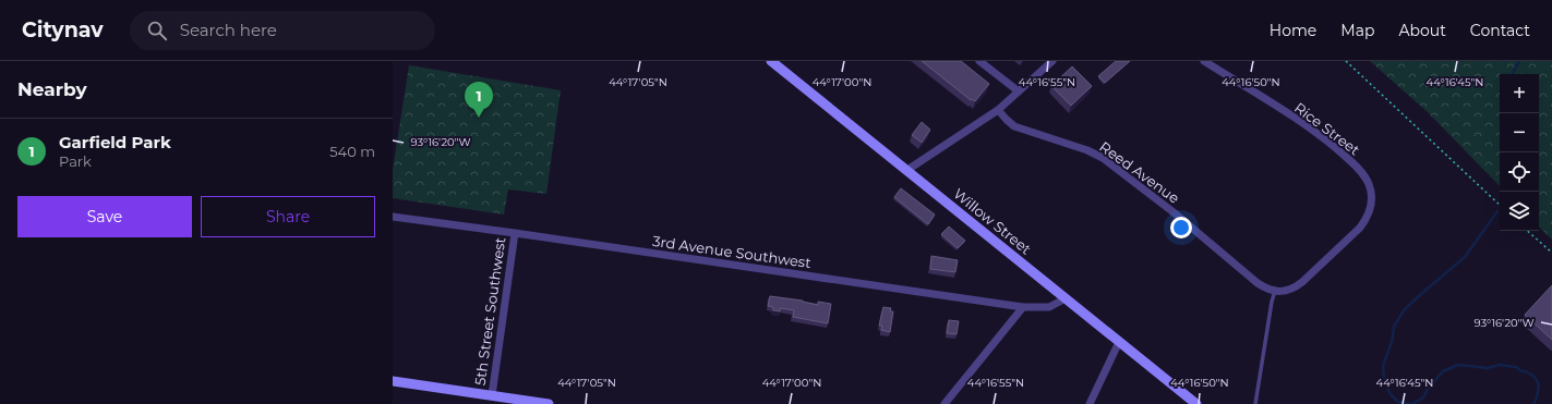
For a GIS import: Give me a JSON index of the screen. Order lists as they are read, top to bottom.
{
  "streets": {
    "street": [
      "Rice Street",
      "Reed Avenue",
      "Willow Street",
      "3rd Avenue Southwest",
      "5th Street Southwest"
    ]
  },
  "crossings": [
    ["Rice Street", "Reed Avenue"],
    ["Willow Street", "3rd Avenue Southwest"],
    ["3rd Avenue Southwest", "5th Street Southwest"]
  ],
  "page": {
    "header": "Citynav",
    "search": "Search here",
    "nav": [
      "Home",
      "Map",
      "About",
      "Contact"
    ],
    "heading": "Nearby",
    "map_buttons": ["+", "−"],
    "pins": "1",
    "list": [
      {
        "mark": "1",
        "name": "Garfield Park",
        "note": "Park",
        "value": "540 m"
      }
    ],
    "buttons": ["Save", "Share"]
  },
  "coordinates": [
    "44°17'05\"N",
    "44°17'00\"N",
    "44°16'55\"N",
    "44°16'50\"N",
    "44°16'45\"N",
    "93°16'20\"W"
  ]
}
